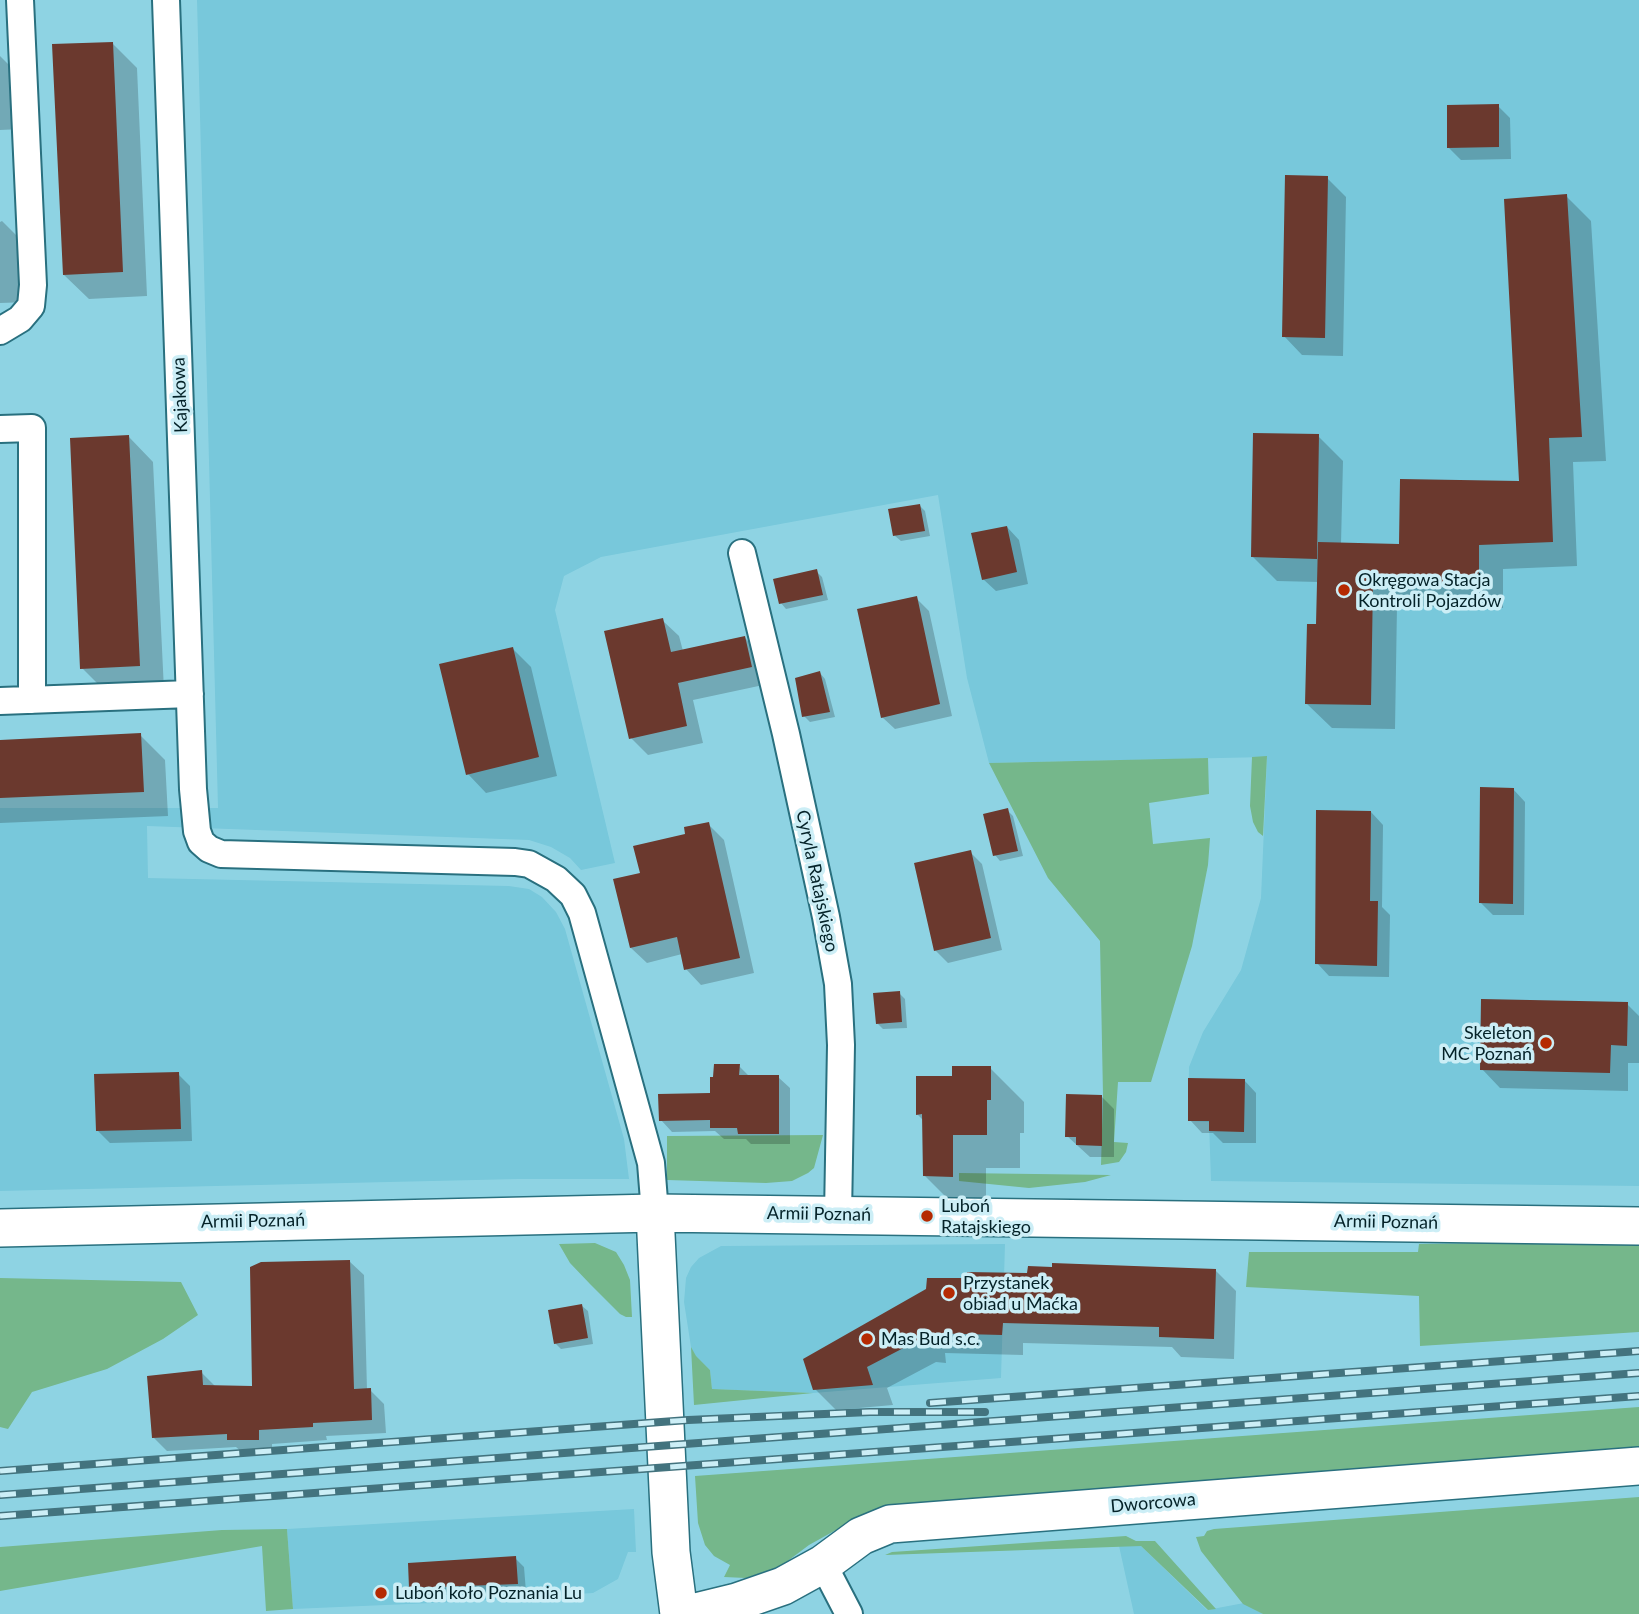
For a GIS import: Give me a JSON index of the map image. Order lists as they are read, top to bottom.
{
  "streets": {
    "main road": ["Armii Poznań", "Dworcowa"],
    "street": ["Kajakowa", "Cyryla Ratajskiego"]
  },
  "crossings": [
    ["Kajakowa", "Armii Poznań"],
    ["Cyryla Ratajskiego", "Armii Poznań"]
  ],
  "places": [
    "Okręgowa Stacja Kontroli Pojazdów",
    "Skeleton MC Poznań",
    "Luboń Ratajskiego",
    "Przystanek obiad u Maćka",
    "Mas Bud s.c.",
    "Luboń koło Poznania Lu"
  ]
}
